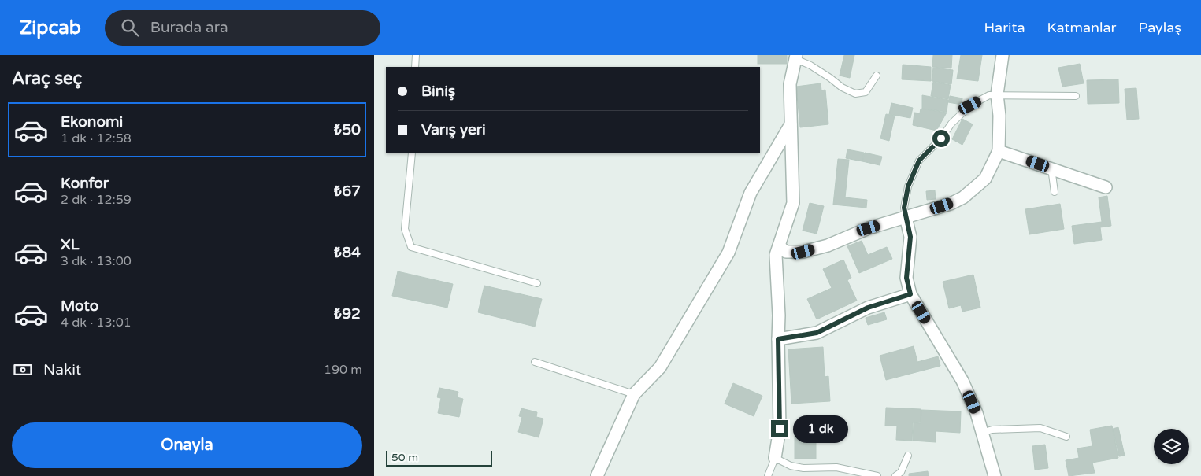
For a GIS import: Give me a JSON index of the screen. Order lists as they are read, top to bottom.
{
  "scale_bar": "50 m",
  "page": {
    "header": "Zipcab",
    "search": "Burada ara",
    "nav": ["Harita", "Katmanlar", "Paylaş"],
    "heading": "Araç seç",
    "banner": ["Biniş", "Varış yeri"],
    "list": [
      {
        "name": "Ekonomi",
        "note": "1 dk · 12:58",
        "value": "₺50"
      },
      {
        "name": "Konfor",
        "note": "2 dk · 12:59",
        "value": "₺67"
      },
      {
        "name": "XL",
        "note": "3 dk · 13:00",
        "value": "₺84"
      },
      {
        "name": "Moto",
        "note": "4 dk · 13:01",
        "value": "₺92"
      }
    ],
    "pay": ["Nakit", "190 m"],
    "buttons": "Onayla",
    "bubble": "1 dk",
    "scale": "50 m"
  }
}
